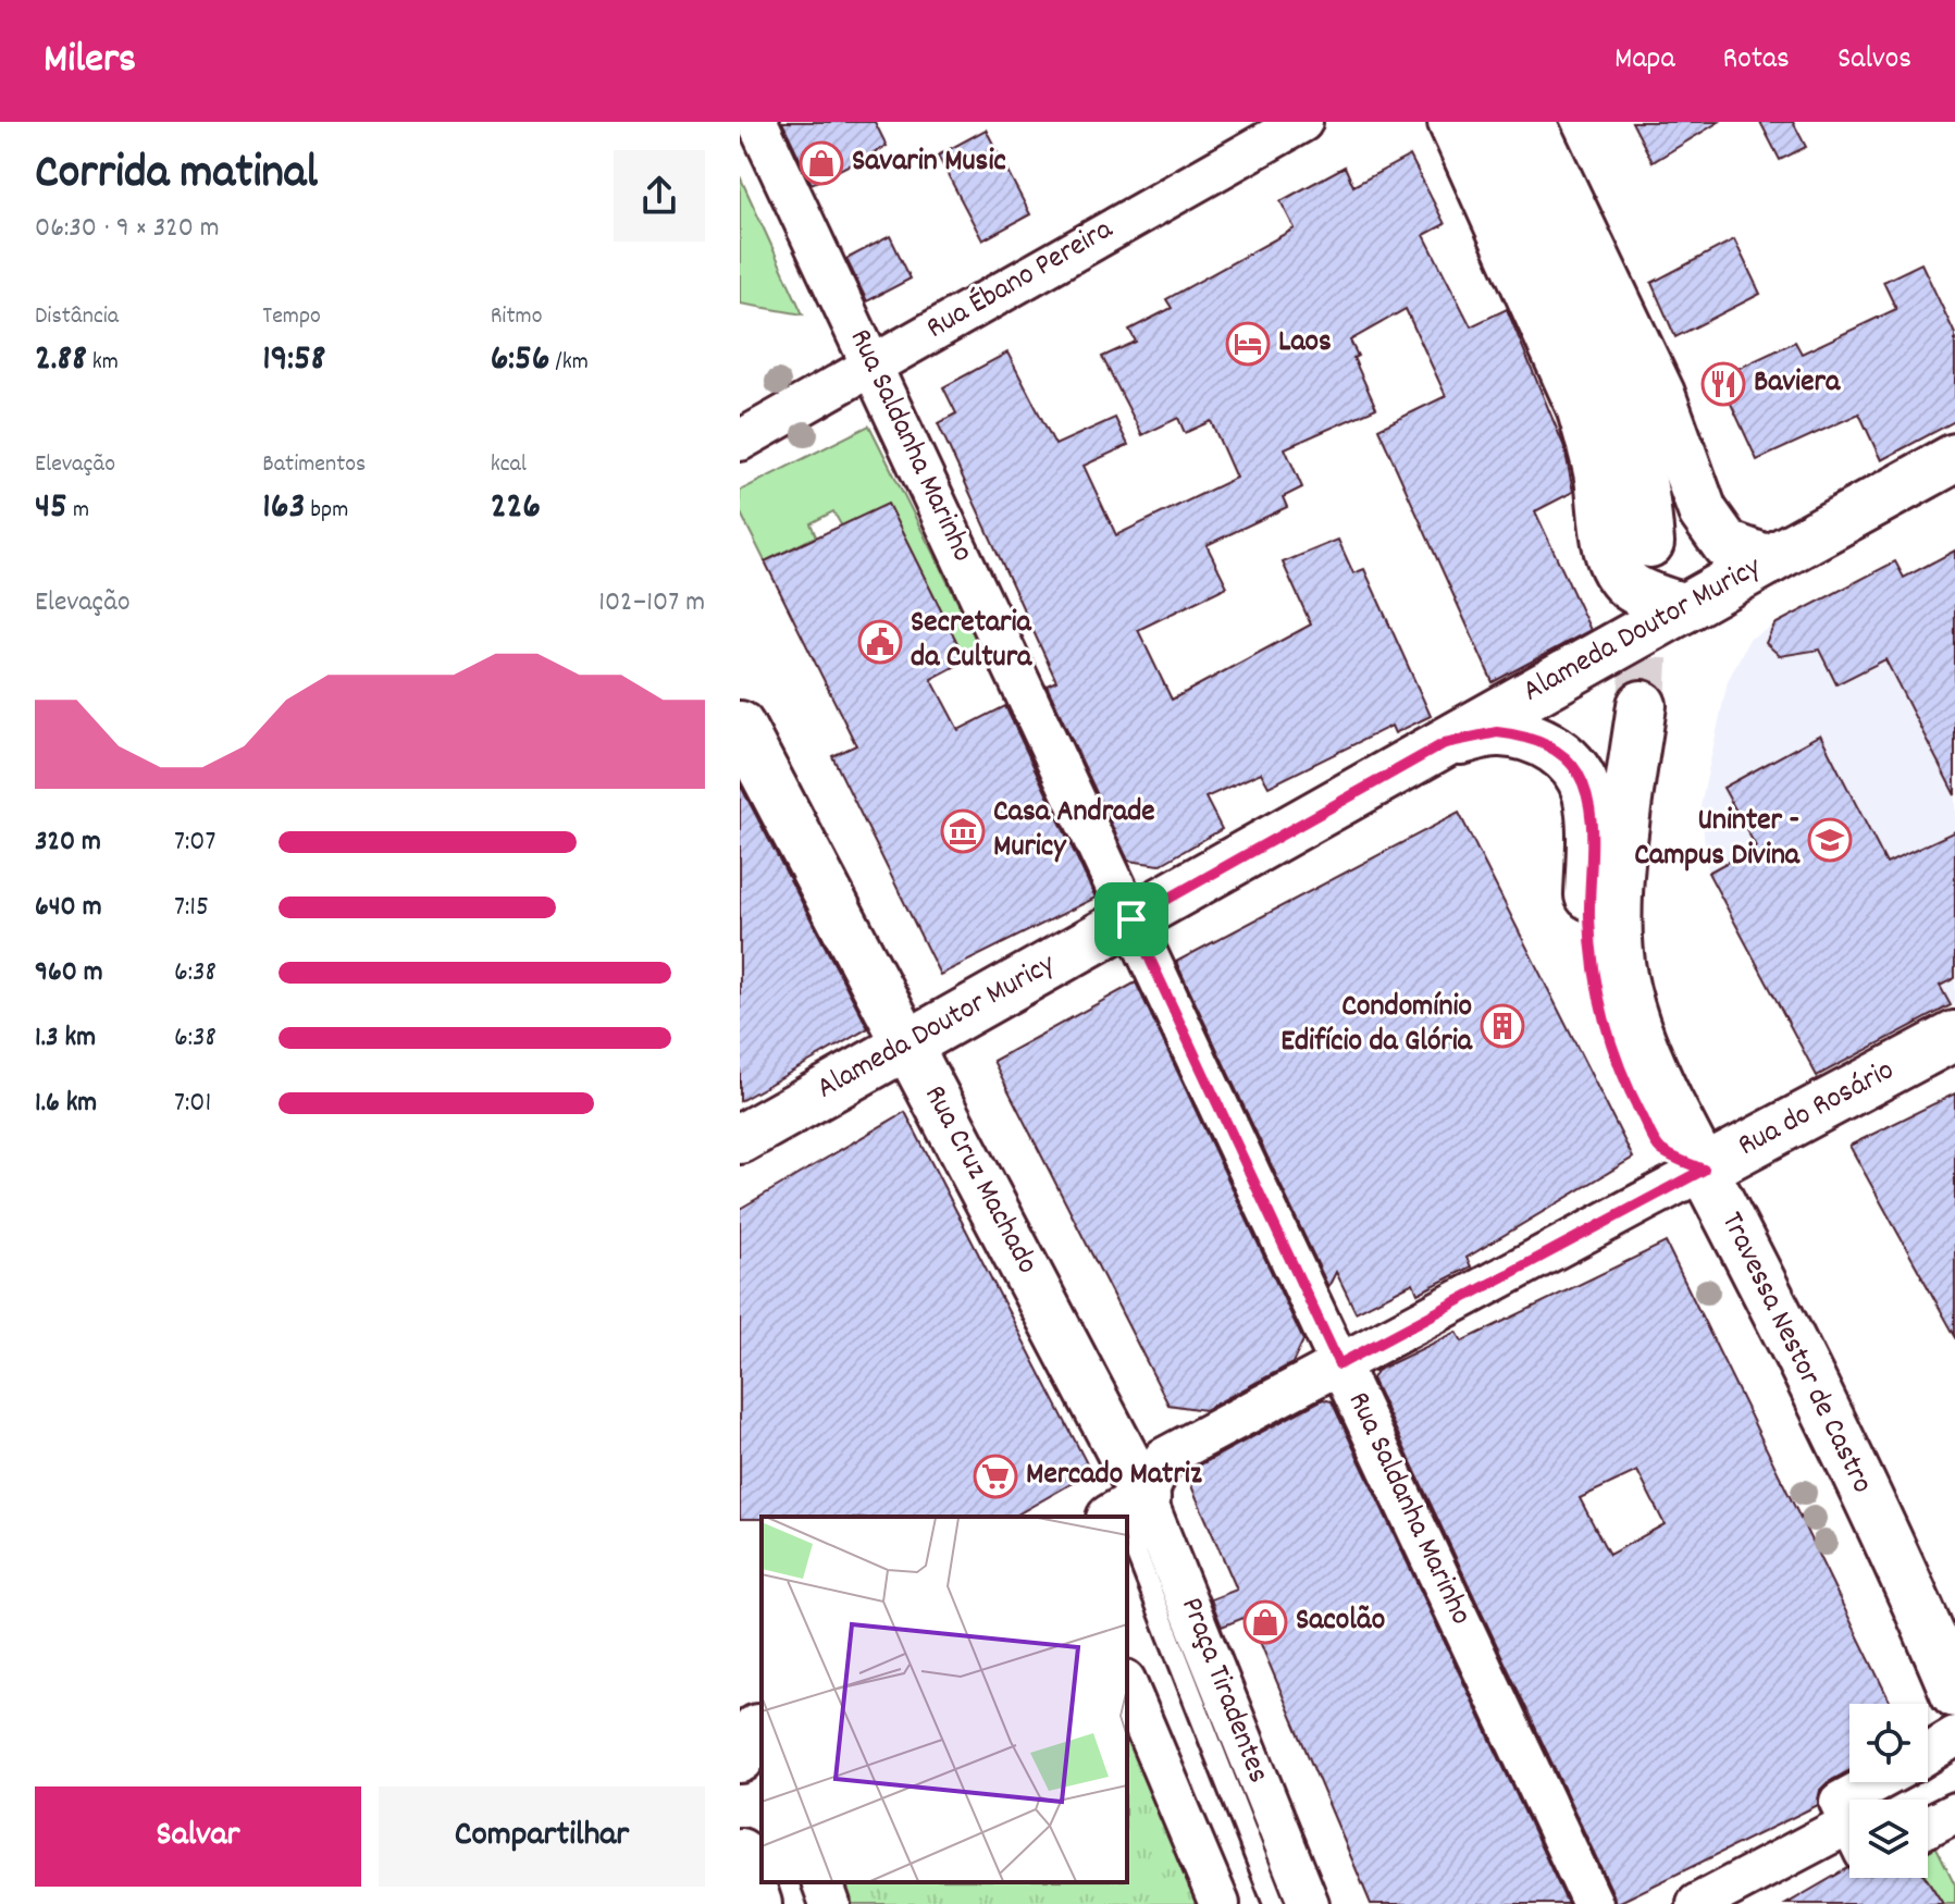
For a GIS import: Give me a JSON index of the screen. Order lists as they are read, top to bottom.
{
  "streets": {
    "street": [
      "Rua Ébano Pereira",
      "Rua Saldanha Marinho",
      "Alameda Doutor Muricy",
      "Rua do Rosário",
      "Rua Cruz Machado",
      "Travessa Nestor de Castro"
    ],
    "lane": ["Praça Tiradentes"]
  },
  "crossings": [
    ["Rua Ébano Pereira", "Rua Saldanha Marinho"],
    ["Rua Saldanha Marinho", "Alameda Doutor Muricy"],
    ["Rua Saldanha Marinho", "Rua do Rosário"],
    ["Alameda Doutor Muricy", "Rua Cruz Machado"],
    ["Rua do Rosário", "Rua Cruz Machado"],
    ["Rua do Rosário", "Travessa Nestor de Castro"],
    ["Rua do Rosário", "Praça Tiradentes"],
    ["Rua Cruz Machado", "Praça Tiradentes"]
  ],
  "places": {
    "shop": ["Savarin Music", "Sacolão"],
    "hotel": ["Laos"],
    "restaurant": ["Baviera"],
    "public building": ["Secretaria da Cultura"],
    "museum": ["Casa Andrade Muricy"],
    "school or university": ["Uninter - Campus Divina"],
    "building": ["Condomínio Edifício da Glória"],
    "supermarket": ["Mercado Matriz"]
  },
  "page": {
    "header": "Milers",
    "nav": ["Mapa", "Rotas", "Salvos"],
    "heading": ["Corrida matinal", "06:30 · 9 × 320 m"],
    "stats": [
      ["Distância", "2.88 km"],
      ["Tempo", "19:58"],
      ["Ritmo", "6:56 /km"],
      ["Elevação", "45 m"],
      ["Batimentos", "163 bpm"],
      ["kcal", "226"]
    ],
    "chart": ["Elevação", "102–107 m"],
    "list": [
      {
        "name": "320 m",
        "note": "7:07"
      },
      {
        "name": "640 m",
        "note": "7:15"
      },
      {
        "name": "960 m",
        "note": "6:38"
      },
      {
        "name": "1.3 km",
        "note": "6:38"
      },
      {
        "name": "1.6 km",
        "note": "7:01"
      }
    ],
    "buttons": ["Salvar", "Compartilhar"]
  }
}
